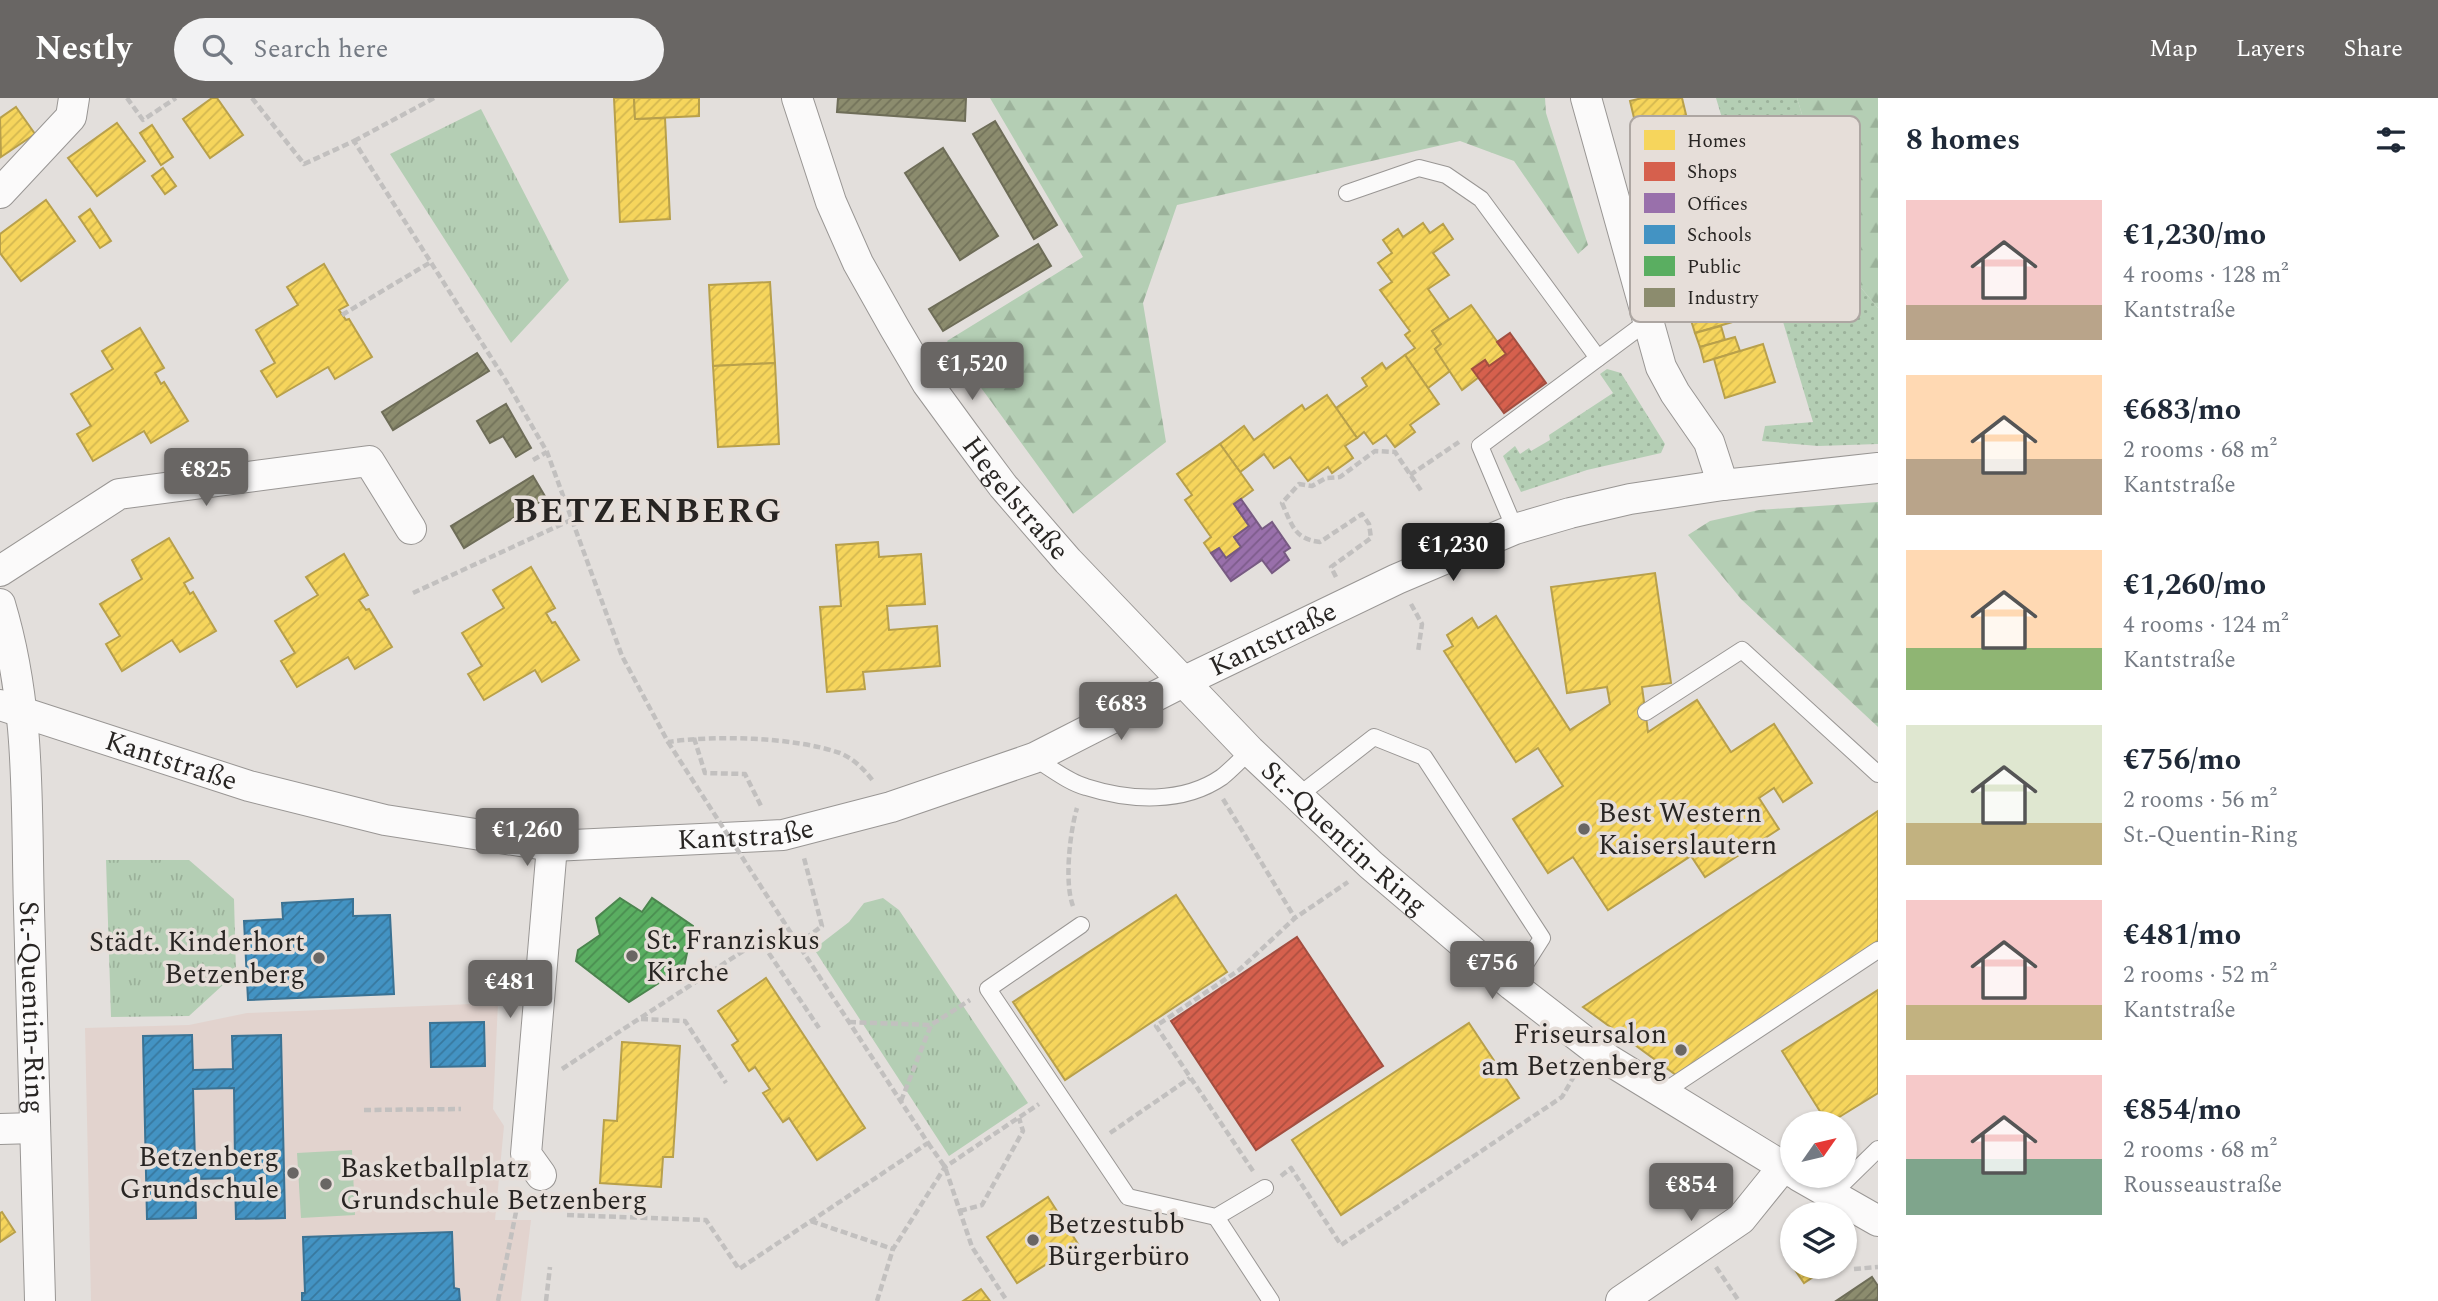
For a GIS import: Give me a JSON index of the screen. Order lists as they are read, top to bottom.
{
  "streets": {
    "street": ["Hegelstraße", "Kantstraße", "St.-Quentin-Ring"]
  },
  "crossings": [
    ["Hegelstraße", "Kantstraße"],
    ["Hegelstraße", "St.-Quentin-Ring"],
    ["Kantstraße", "St.-Quentin-Ring"]
  ],
  "districts": ["BETZENBERG"],
  "places": [
    "Best Western Kaiserslautern",
    "St. Franziskus Kirche",
    "Städt. Kinderhort Betzenberg",
    "Friseursalon am Betzenberg",
    "Betzenberg Grundschule",
    "Basketballplatz Grundschule Betzenberg",
    "Betzestubb Bürgerbüro"
  ],
  "legend": [
    "Homes",
    "Shops",
    "Offices",
    "Schools",
    "Public",
    "Industry"
  ],
  "north": "top right",
  "page": {
    "header": "Nestly",
    "search": "Search here",
    "nav": ["Map", "Layers", "Share"],
    "heading": "8 homes",
    "list": [
      {
        "name": "€1,230/mo",
        "note": "4 rooms · 128 m² · Kantstraße"
      },
      {
        "name": "€683/mo",
        "note": "2 rooms · 68 m² · Kantstraße"
      },
      {
        "name": "€1,260/mo",
        "note": "4 rooms · 124 m² · Kantstraße"
      },
      {
        "name": "€756/mo",
        "note": "2 rooms · 56 m² · St.-Quentin-Ring"
      },
      {
        "name": "€481/mo",
        "note": "2 rooms · 52 m² · Kantstraße"
      },
      {
        "name": "€854/mo",
        "note": "2 rooms · 68 m² · Rousseaustraße"
      }
    ],
    "price": [
      "€1,520",
      "€825",
      "€1,230",
      "€683",
      "€1,260",
      "€756",
      "€481",
      "€854"
    ]
  }
}
